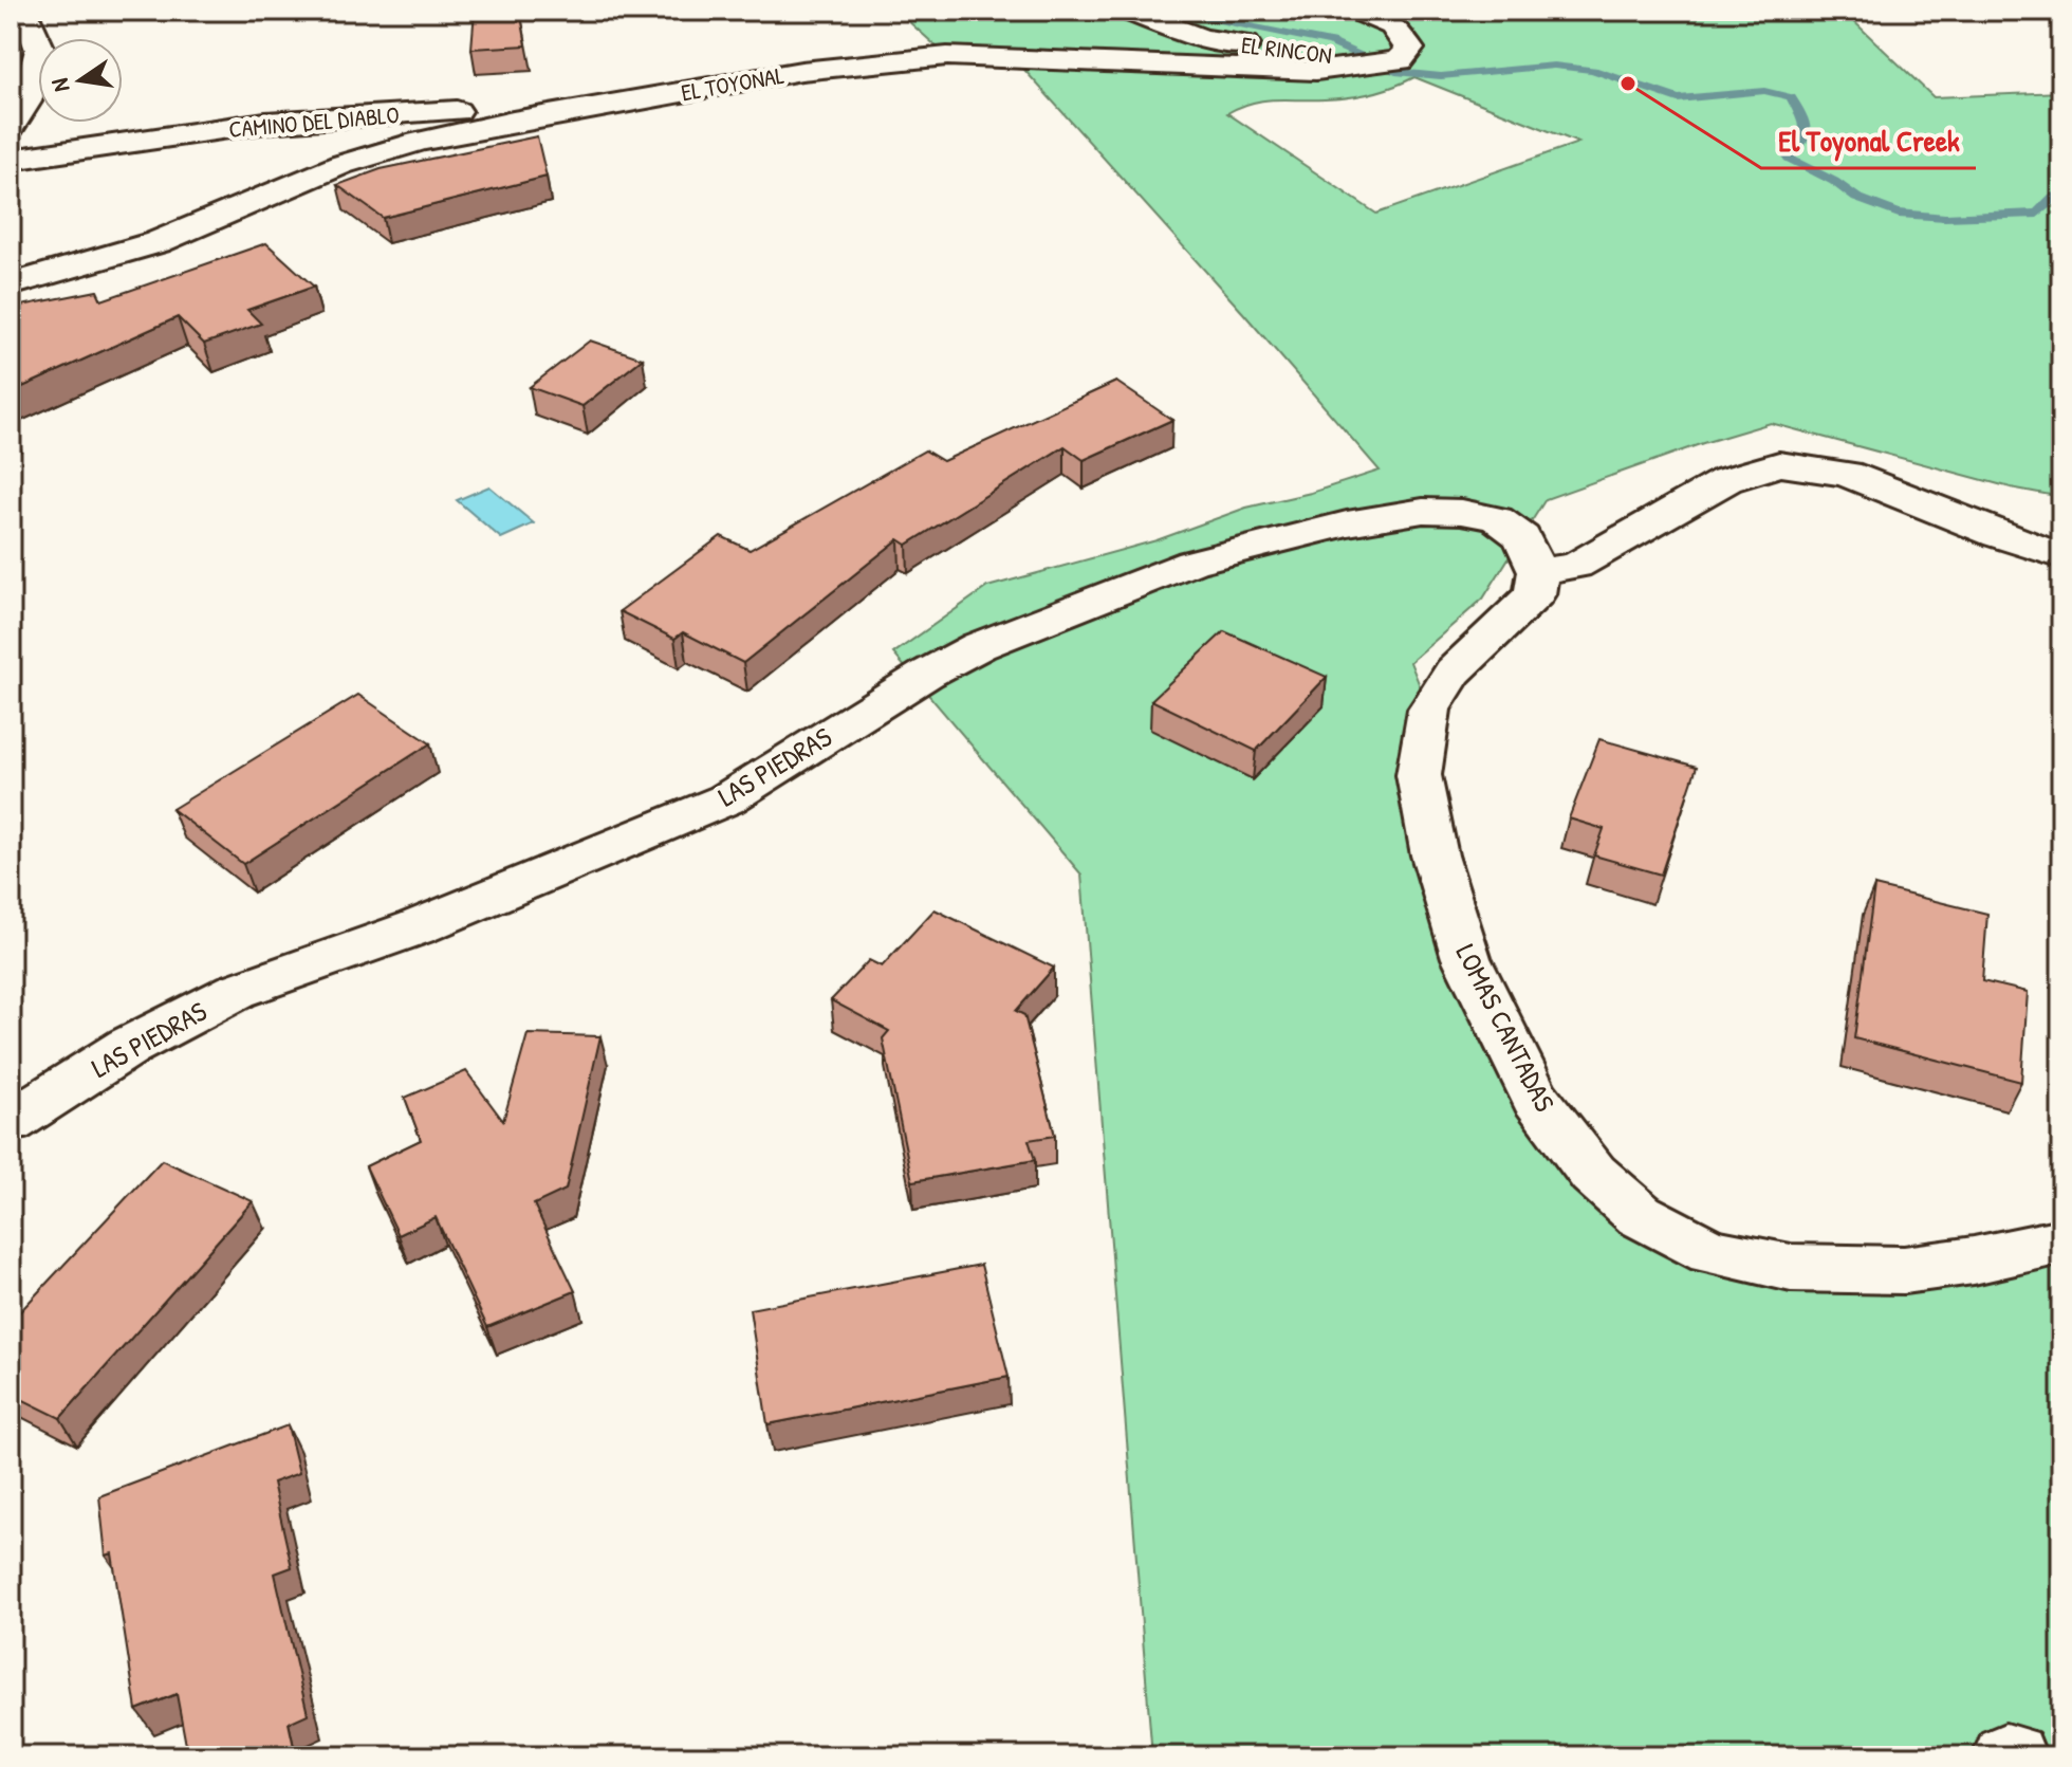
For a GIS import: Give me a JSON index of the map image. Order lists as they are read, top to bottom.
{
  "streets": {
    "street": [
      "EL RINCON",
      "EL TOYONAL",
      "CAMINO DEL DIABLO",
      "LAS PIEDRAS",
      "LOMAS CANTADAS"
    ]
  },
  "crossings": [
    ["EL RINCON", "EL TOYONAL"],
    ["EL TOYONAL", "CAMINO DEL DIABLO"],
    ["LAS PIEDRAS", "LOMAS CANTADAS"]
  ],
  "places": ["El Toyonal Creek"],
  "north": "left"
}
